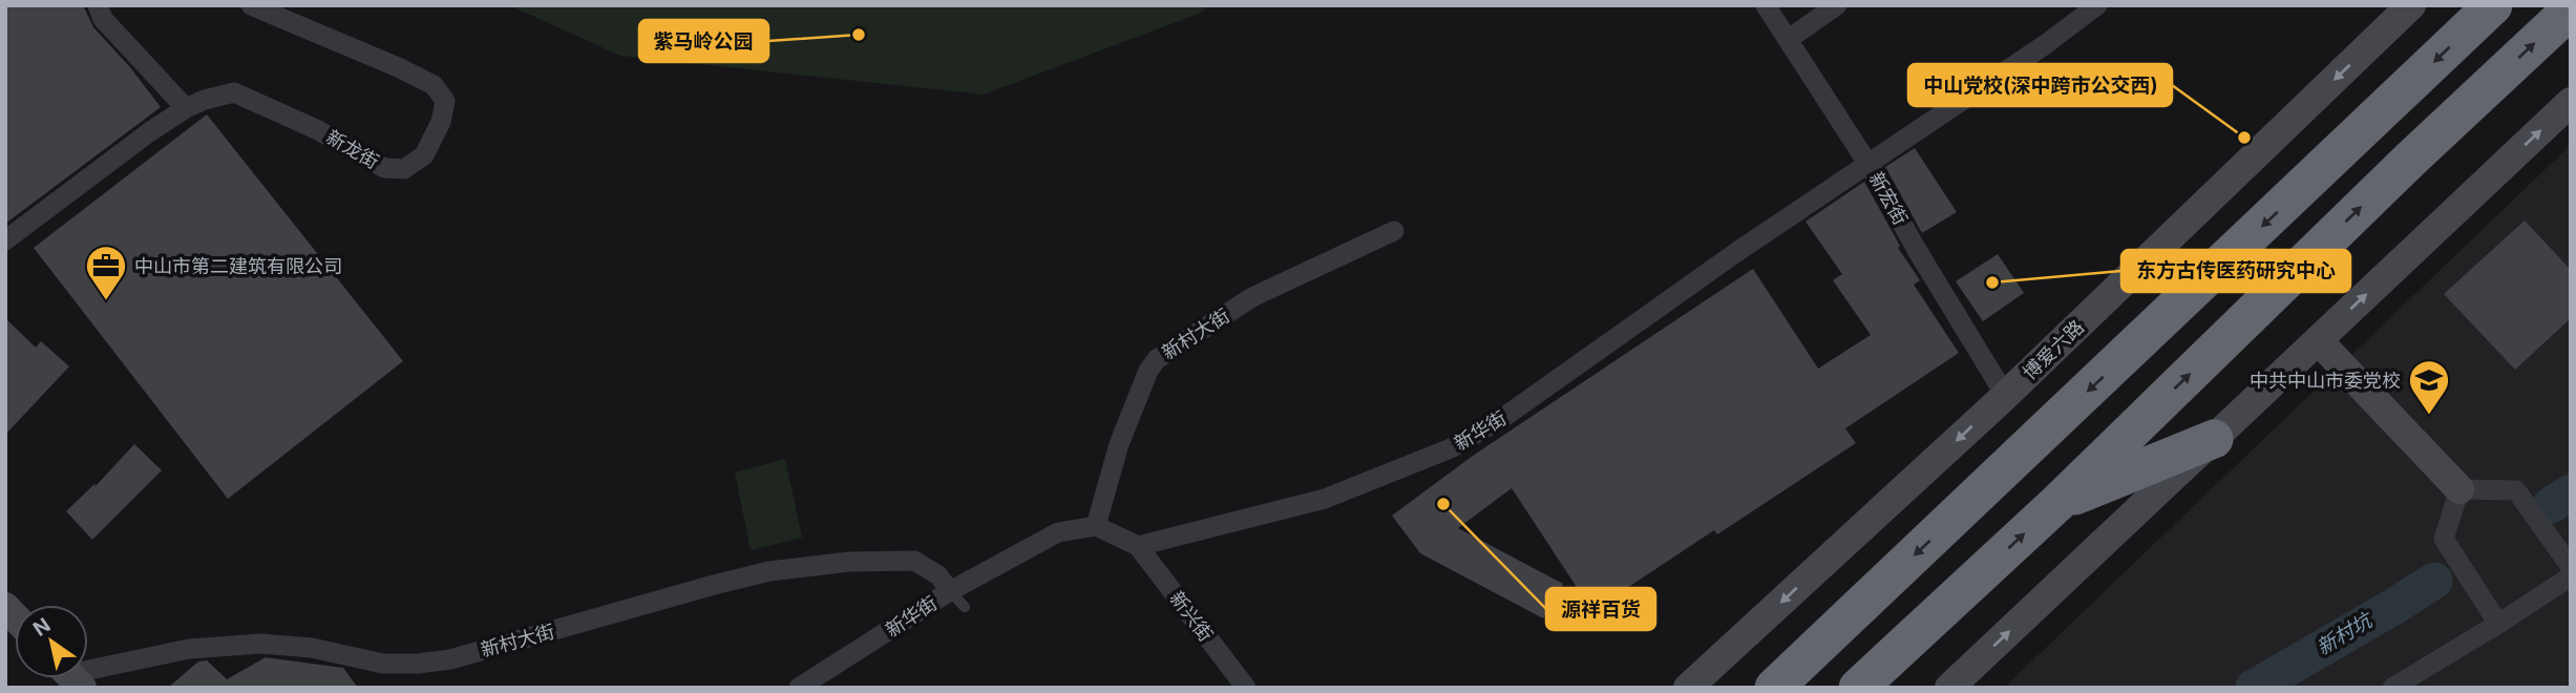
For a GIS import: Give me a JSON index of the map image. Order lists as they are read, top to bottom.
{
  "streets": {
    "street": [
      "新龙街",
      "新宏街",
      "新村大街",
      "博爱六路",
      "新华街",
      "新兴街"
    ]
  },
  "crossings": [
    ["新宏街", "博爱六路"],
    ["新宏街", "新华街"],
    ["新村大街", "新华街"],
    ["新华街", "新兴街"]
  ],
  "water": ["新村坑"],
  "places": {
    "other": [
      "紫马岭公园",
      "中山党校(深中跨市公交西)",
      "东方古传医药研究中心",
      "源祥百货"
    ],
    "office": ["中山市第二建筑有限公司"],
    "school or university": ["中共中山市委党校"]
  },
  "north": "top left"
}
